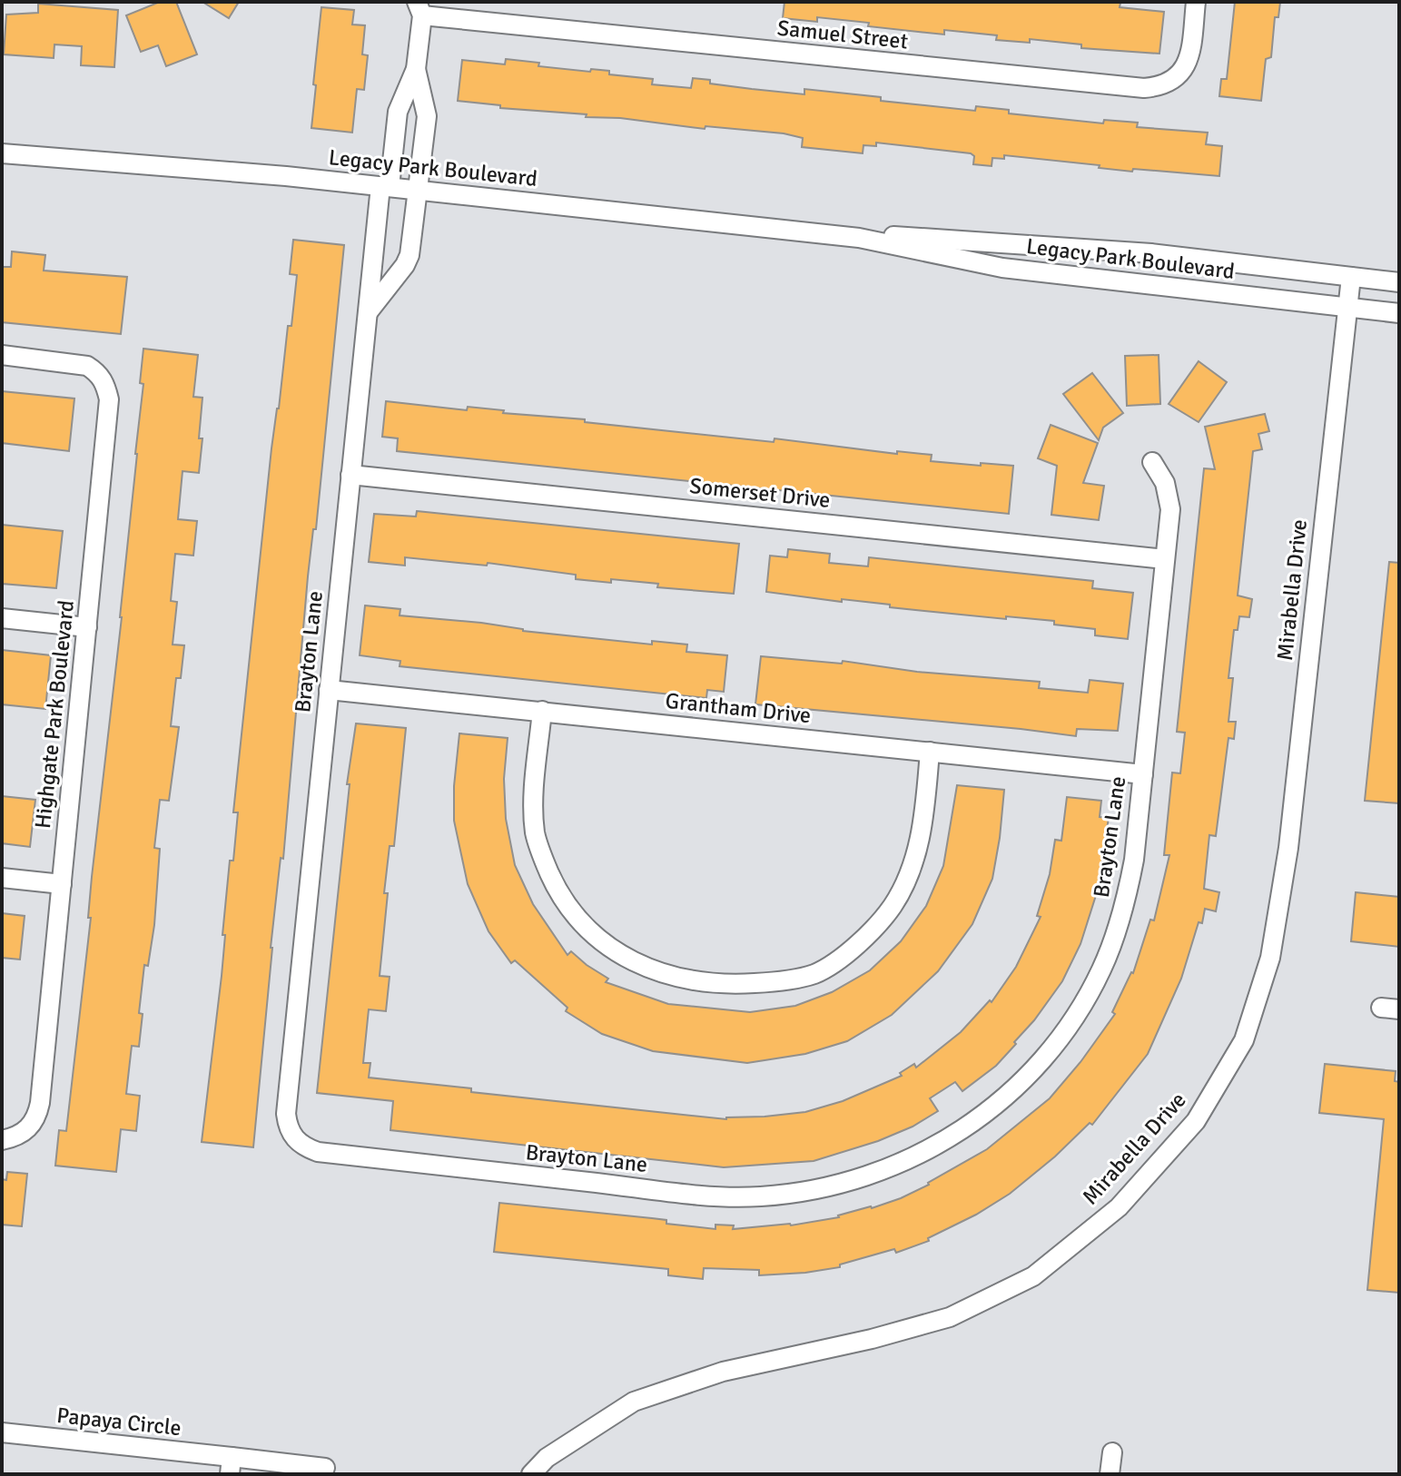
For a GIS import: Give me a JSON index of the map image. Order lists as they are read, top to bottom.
{
  "streets": {
    "street": [
      "Samuel Street",
      "Legacy Park Boulevard",
      "Somerset Drive",
      "Mirabella Drive",
      "Brayton Lane",
      "Grantham Drive",
      "Highgate Park Boulevard",
      "Papaya Circle"
    ]
  },
  "crossings": [
    ["Legacy Park Boulevard", "Mirabella Drive"],
    ["Legacy Park Boulevard", "Brayton Lane"],
    ["Somerset Drive", "Brayton Lane"],
    ["Brayton Lane", "Grantham Drive"]
  ]
}
